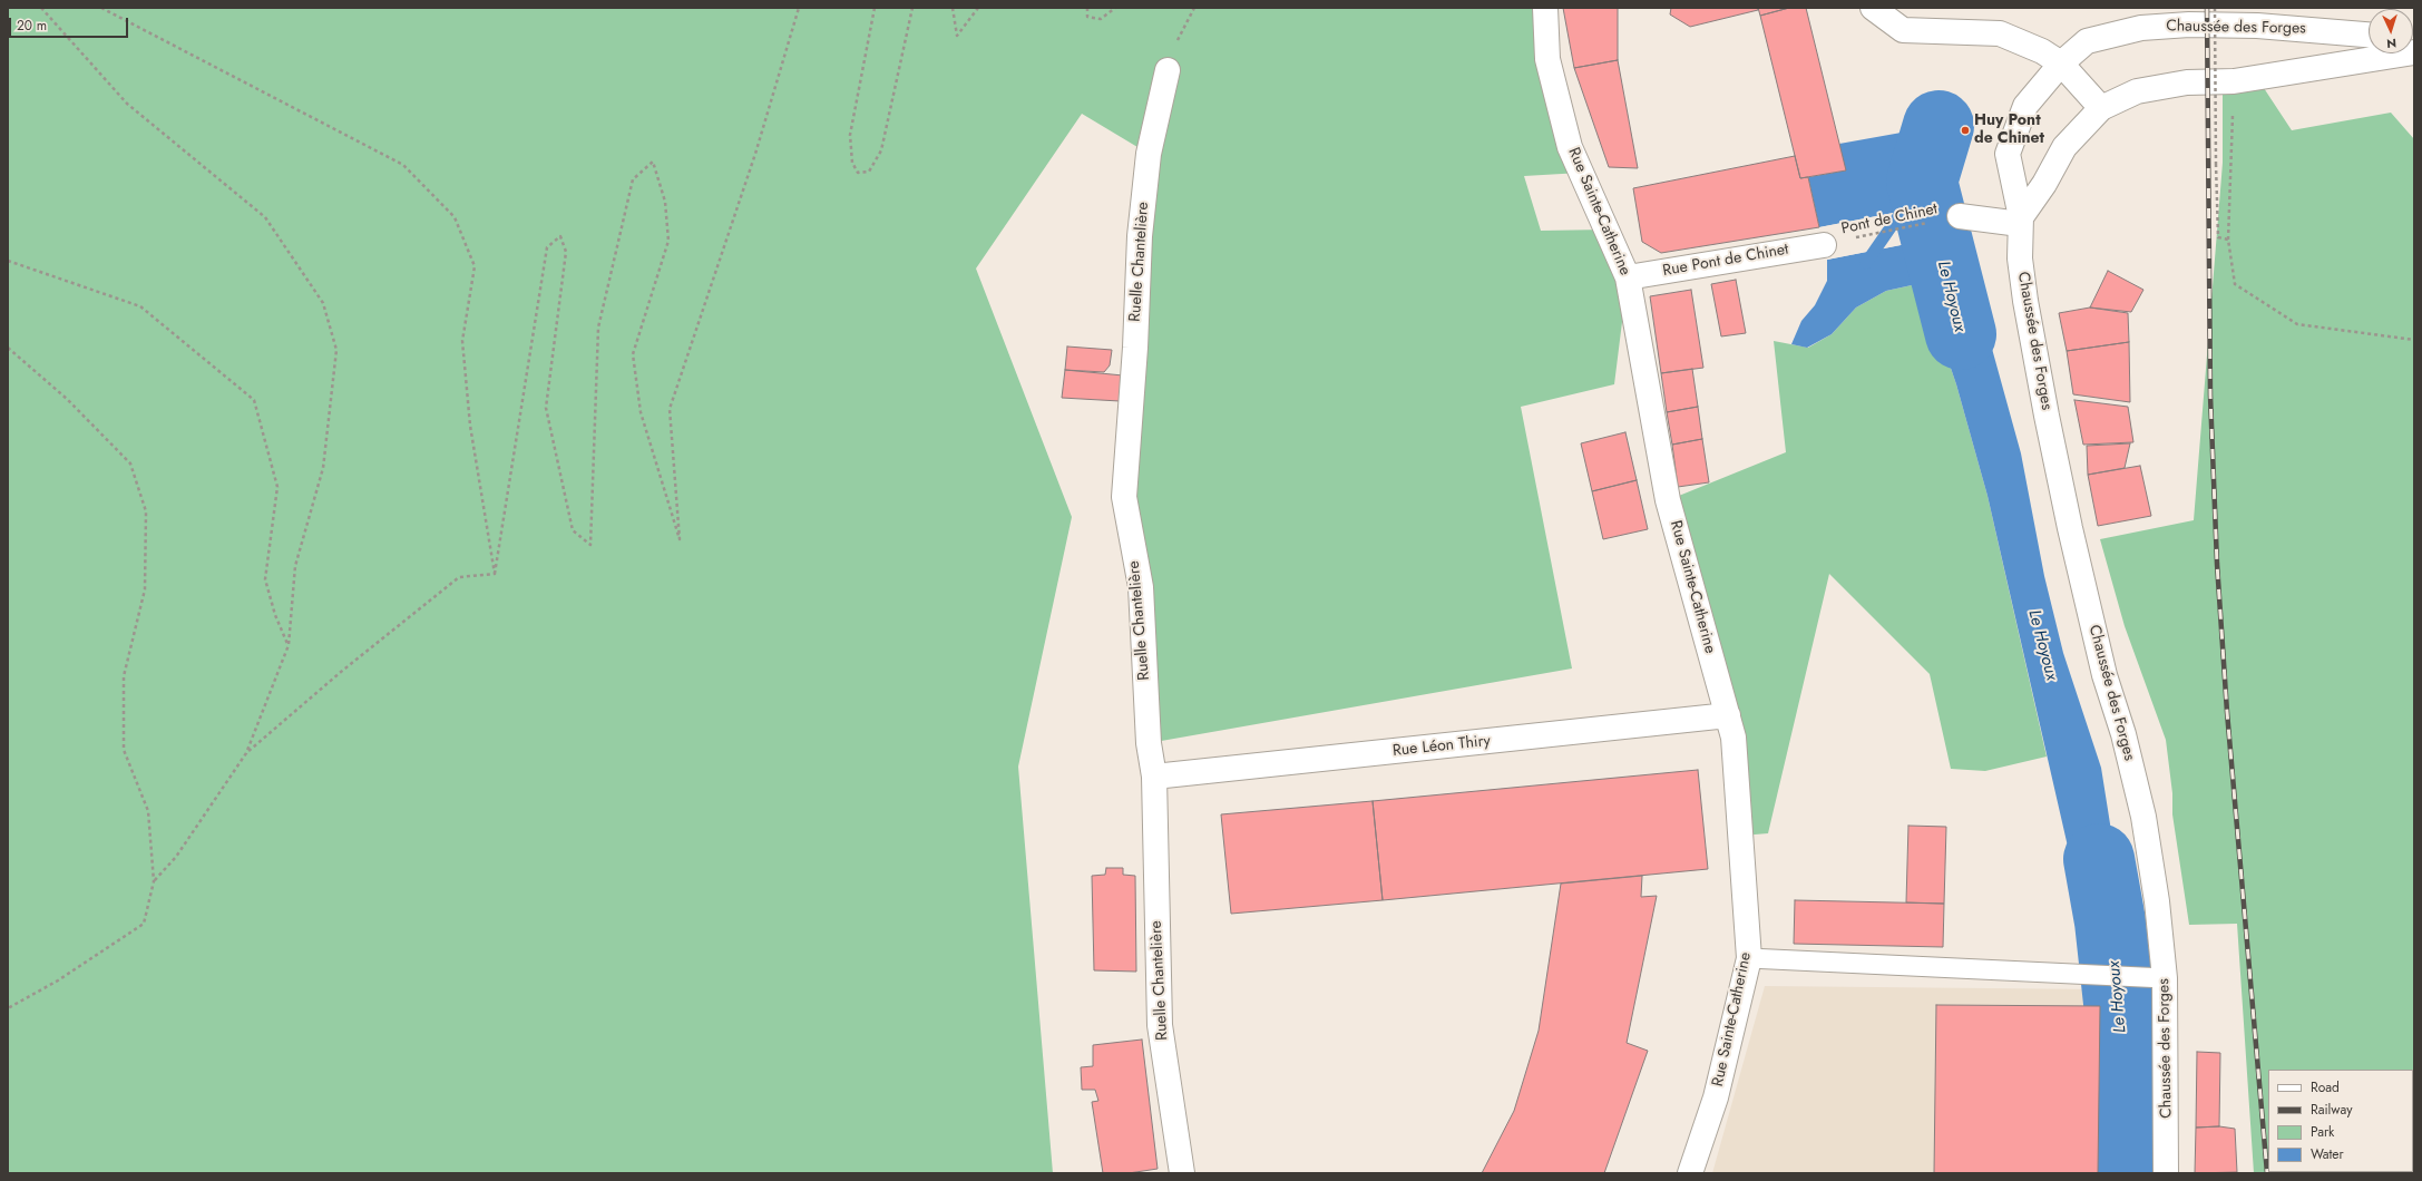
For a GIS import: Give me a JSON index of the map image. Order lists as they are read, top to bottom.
{
  "streets": {
    "street": [
      "Chaussée des Forges",
      "Rue Sainte-Catherine",
      "Rue Pont de Chinet",
      "Ruelle Chantelière",
      "Rue Léon Thiry"
    ],
    "path": ["Pont de Chinet"]
  },
  "crossings": [
    ["Rue Sainte-Catherine", "Rue Pont de Chinet"],
    ["Rue Sainte-Catherine", "Rue Léon Thiry"],
    ["Pont de Chinet", "Rue Pont de Chinet"],
    ["Ruelle Chantelière", "Rue Léon Thiry"]
  ],
  "water": ["Le Hoyoux"],
  "places": ["Huy Pont de Chinet"],
  "legend": [
    "Road",
    "Railway",
    "Park",
    "Water"
  ],
  "scale_bar": "20 m",
  "north": "bottom"
}
